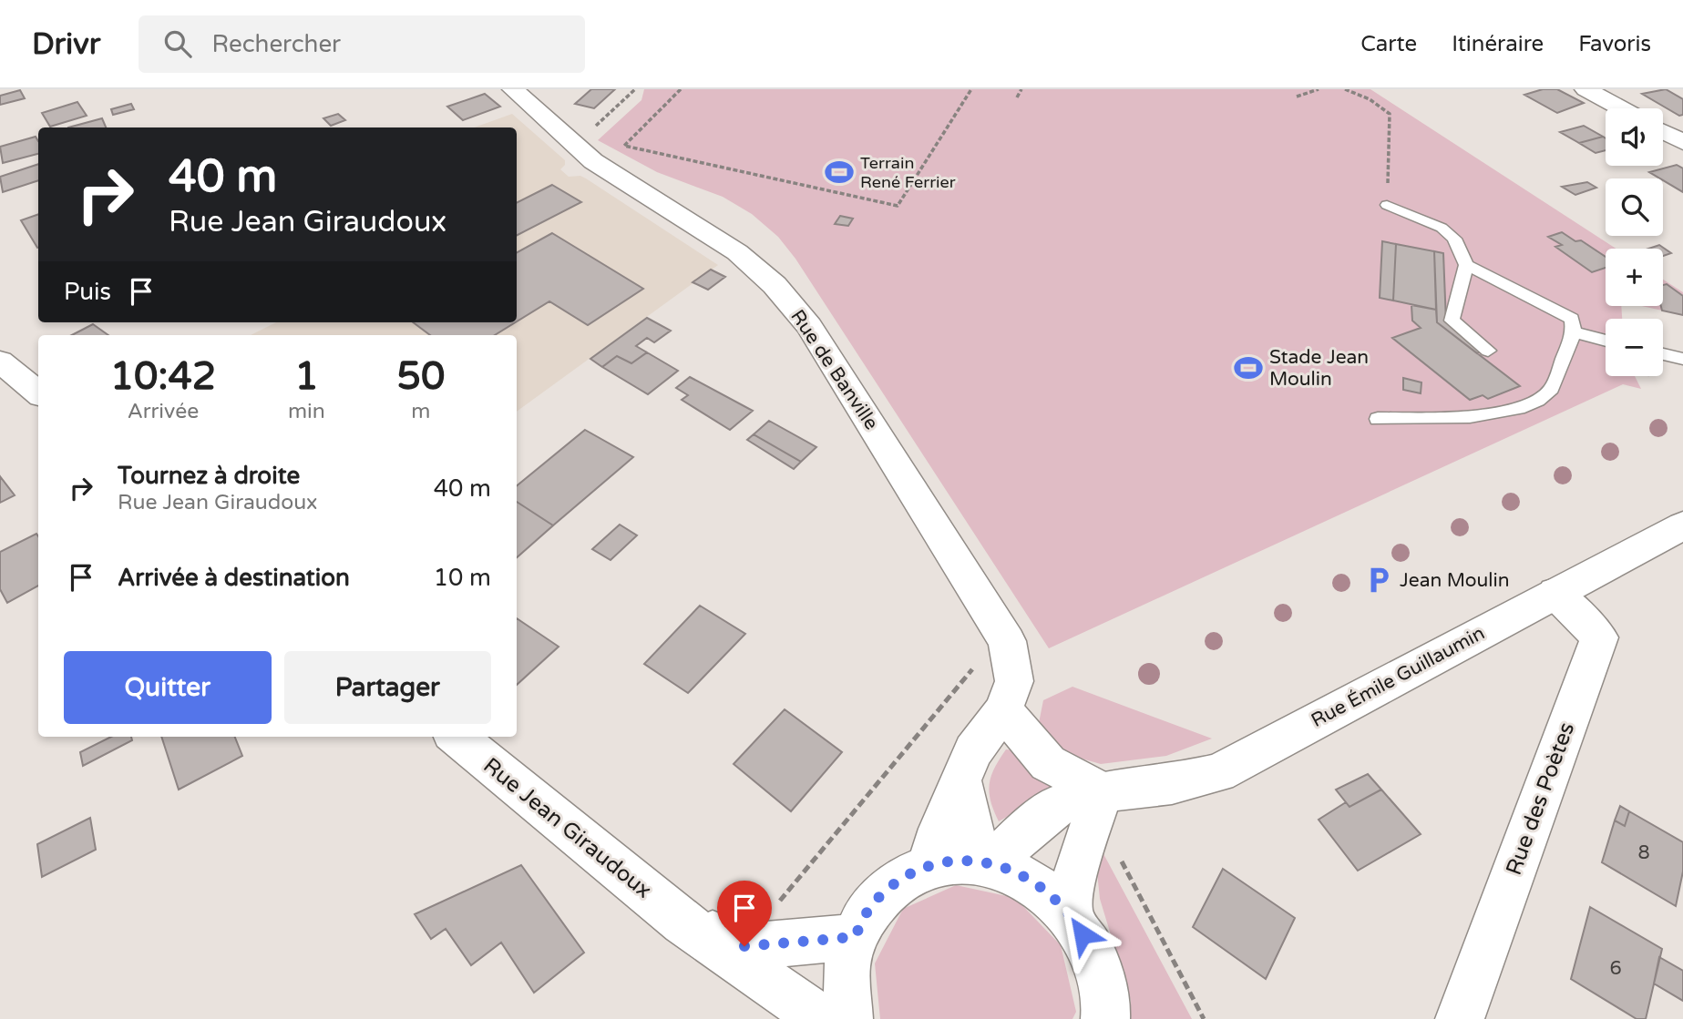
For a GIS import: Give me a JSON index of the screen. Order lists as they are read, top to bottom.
{
  "streets": {
    "street": [
      "Rue de Banville",
      "Rue Émile Guillaumin",
      "Rue des Poètes",
      "Rue Jean Giraudoux"
    ]
  },
  "crossings": [
    ["Rue Émile Guillaumin", "Rue des Poètes"]
  ],
  "places": {
    "sports": ["Terrain René Ferrier", "Stade Jean Moulin"],
    "parking": ["Jean Moulin"]
  },
  "house_numbers": ["8", "6"],
  "page": {
    "header": "Drivr",
    "search": "Rechercher",
    "nav": ["Carte", "Itinéraire", "Favoris"],
    "map_buttons": ["+", "−"],
    "turn": ["40 m", "Rue Jean Giraudoux"],
    "then": "Puis",
    "eta": [
      "10:42",
      "Arrivée",
      "1",
      "min",
      "50",
      "m"
    ],
    "list": [
      {
        "name": "Tournez à droite",
        "note": "Rue Jean Giraudoux",
        "value": "40 m"
      },
      {
        "name": "Arrivée à destination",
        "value": "10 m"
      }
    ],
    "buttons": ["Quitter", "Partager"]
  }
}
